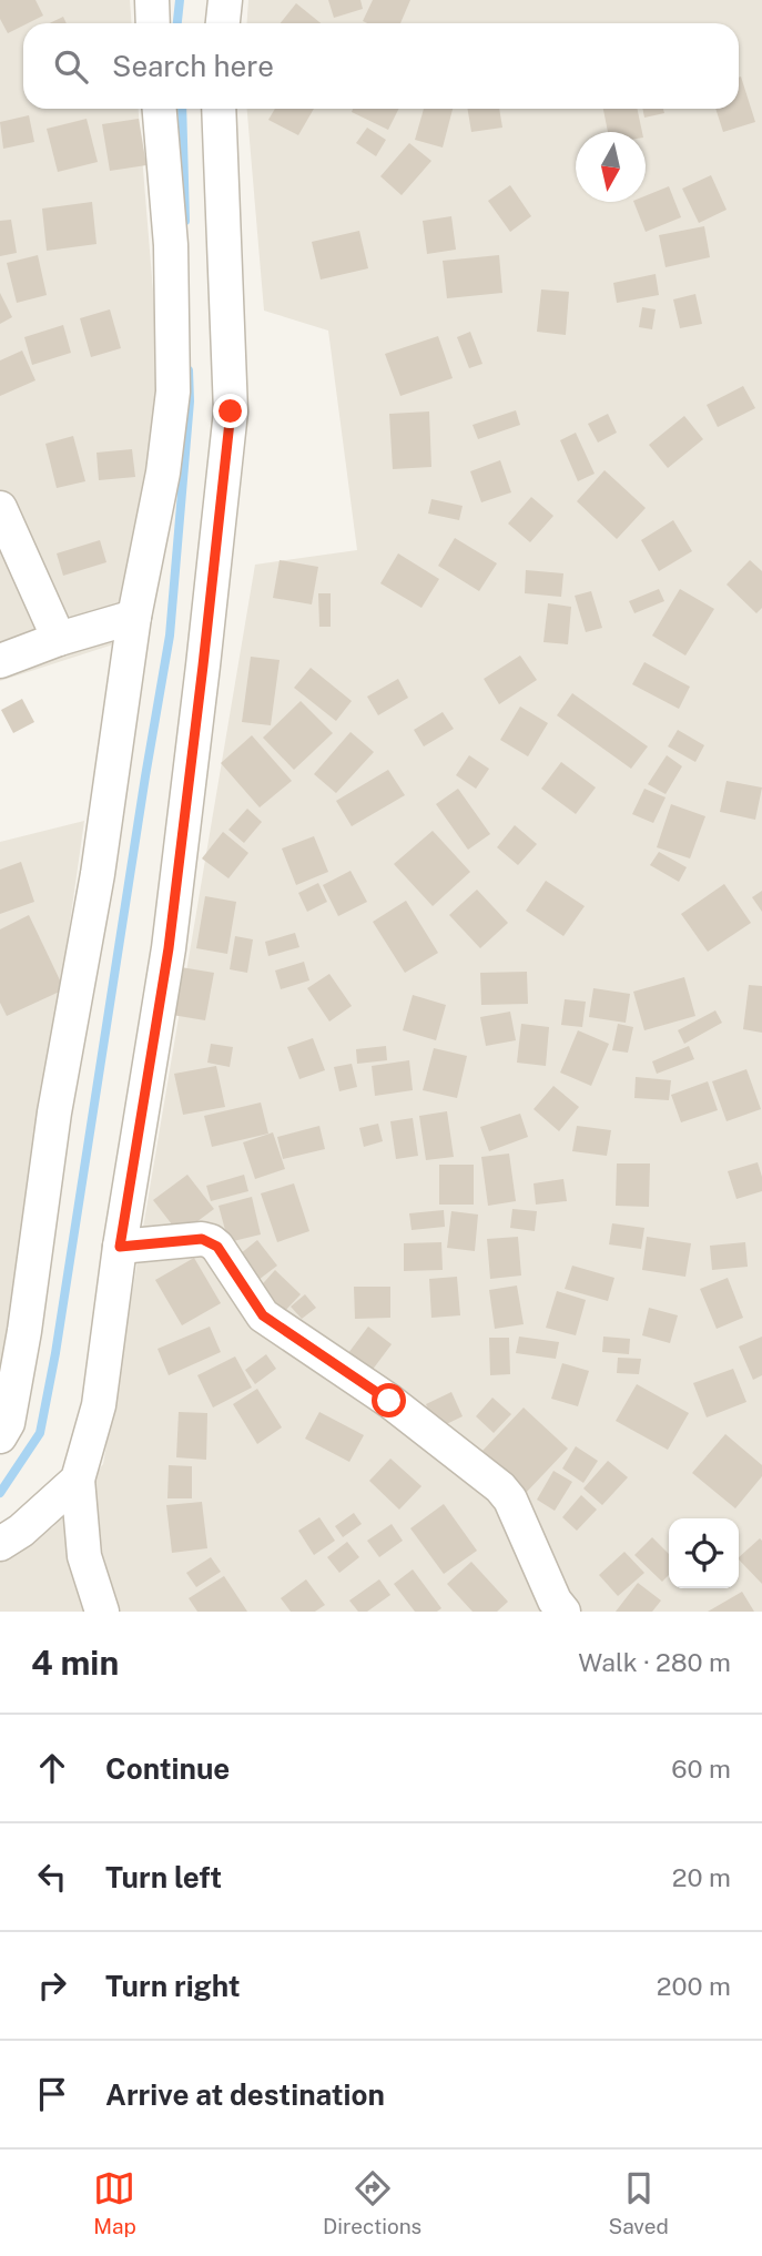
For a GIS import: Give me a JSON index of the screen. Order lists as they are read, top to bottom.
{
  "north": "bottom",
  "page": {
    "search": "Search here",
    "heading": ["4 min", "Walk · 280 m"],
    "list": [
      ["Continue", "60 m"],
      ["Turn left", "20 m"],
      ["Turn right", "200 m"],
      "Arrive at destination"
    ],
    "nav": ["Map", "Directions", "Saved"]
  }
}
